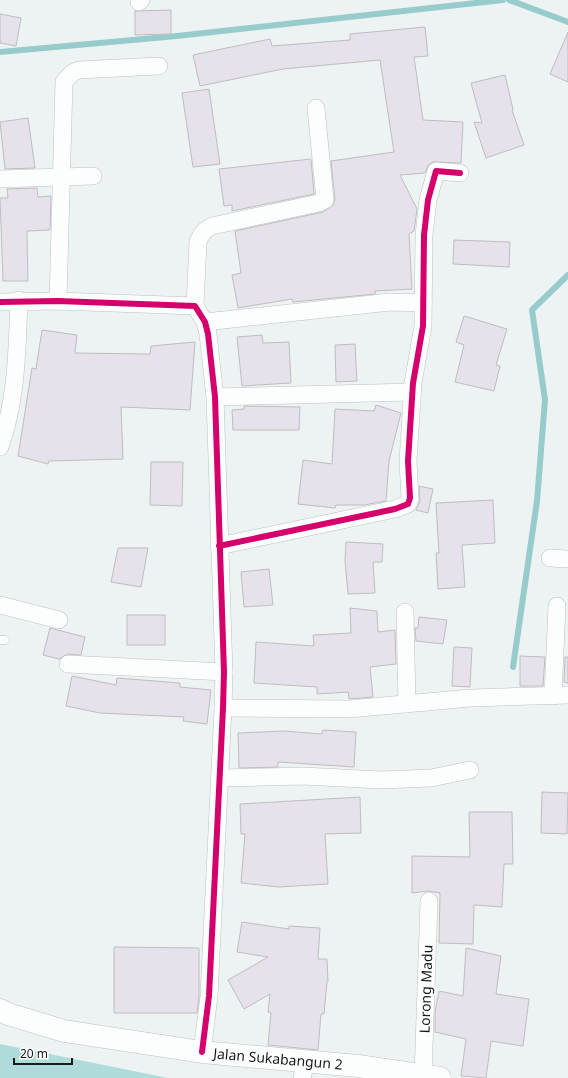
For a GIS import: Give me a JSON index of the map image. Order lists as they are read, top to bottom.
{
  "streets": {
    "street": ["Lorong Madu", "Jalan Sukabangun 2"]
  },
  "crossings": [
    ["Lorong Madu", "Jalan Sukabangun 2"]
  ],
  "scale_bar": "20 m"
}
